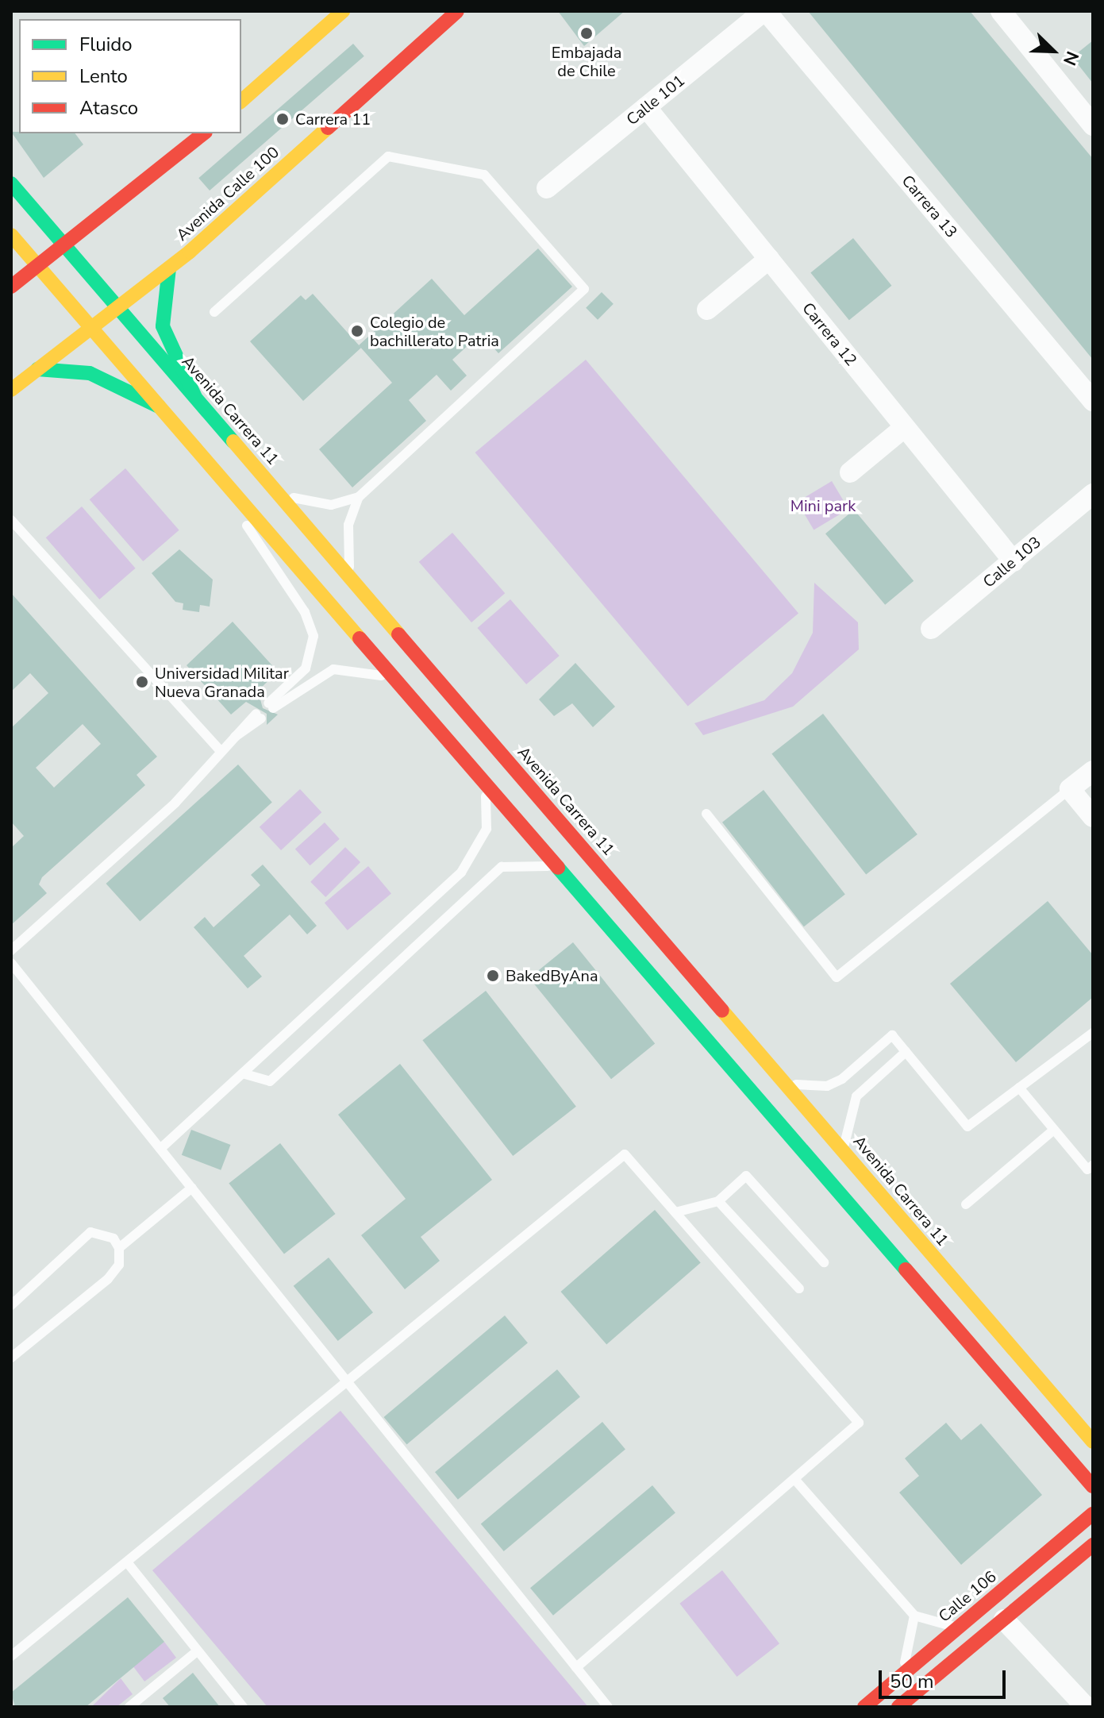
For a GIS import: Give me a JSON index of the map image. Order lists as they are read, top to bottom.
{
  "streets": {
    "main road": ["Avenida Calle 100", "Avenida Carrera 11", "Calle 106"],
    "street": [
      "Calle 101",
      "Carrera 13",
      "Carrera 12",
      "Calle 103"
    ]
  },
  "crossings": [
    ["Calle 101", "Carrera 13"],
    ["Calle 101", "Carrera 12"],
    ["Avenida Calle 100", "Avenida Carrera 11"],
    ["Carrera 12", "Calle 103"]
  ],
  "parks": ["Mini park"],
  "places": [
    "Embajada de Chile",
    "Carrera 11",
    "Colegio de bachillerato Patria",
    "Universidad Militar Nueva Granada",
    "BakedByAna"
  ],
  "legend": ["Fluido", "Lento", "Atasco"],
  "scale_bar": "50 m",
  "north": "bottom right"
}
